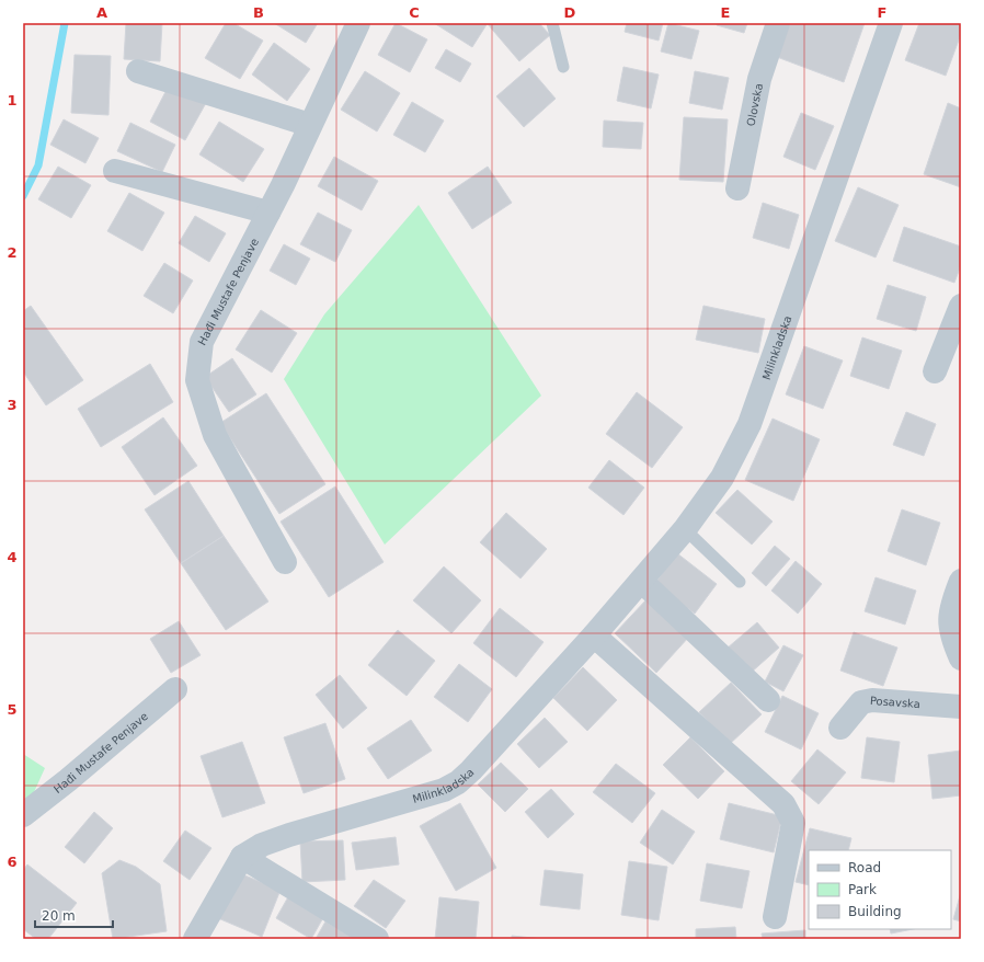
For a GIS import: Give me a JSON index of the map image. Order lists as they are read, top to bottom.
{
  "streets": {
    "street": [
      "Olovska",
      "Hađi Mustafe Penjave",
      "Milinkladska",
      "Posavska"
    ]
  },
  "legend": ["Road", "Park", "Building"],
  "scale_bar": "20 m",
  "grid": {
    "columns": [
      "A",
      "B",
      "C",
      "D",
      "E",
      "F"
    ],
    "rows": [
      "1",
      "2",
      "3",
      "4",
      "5",
      "6"
    ]
  }
}
